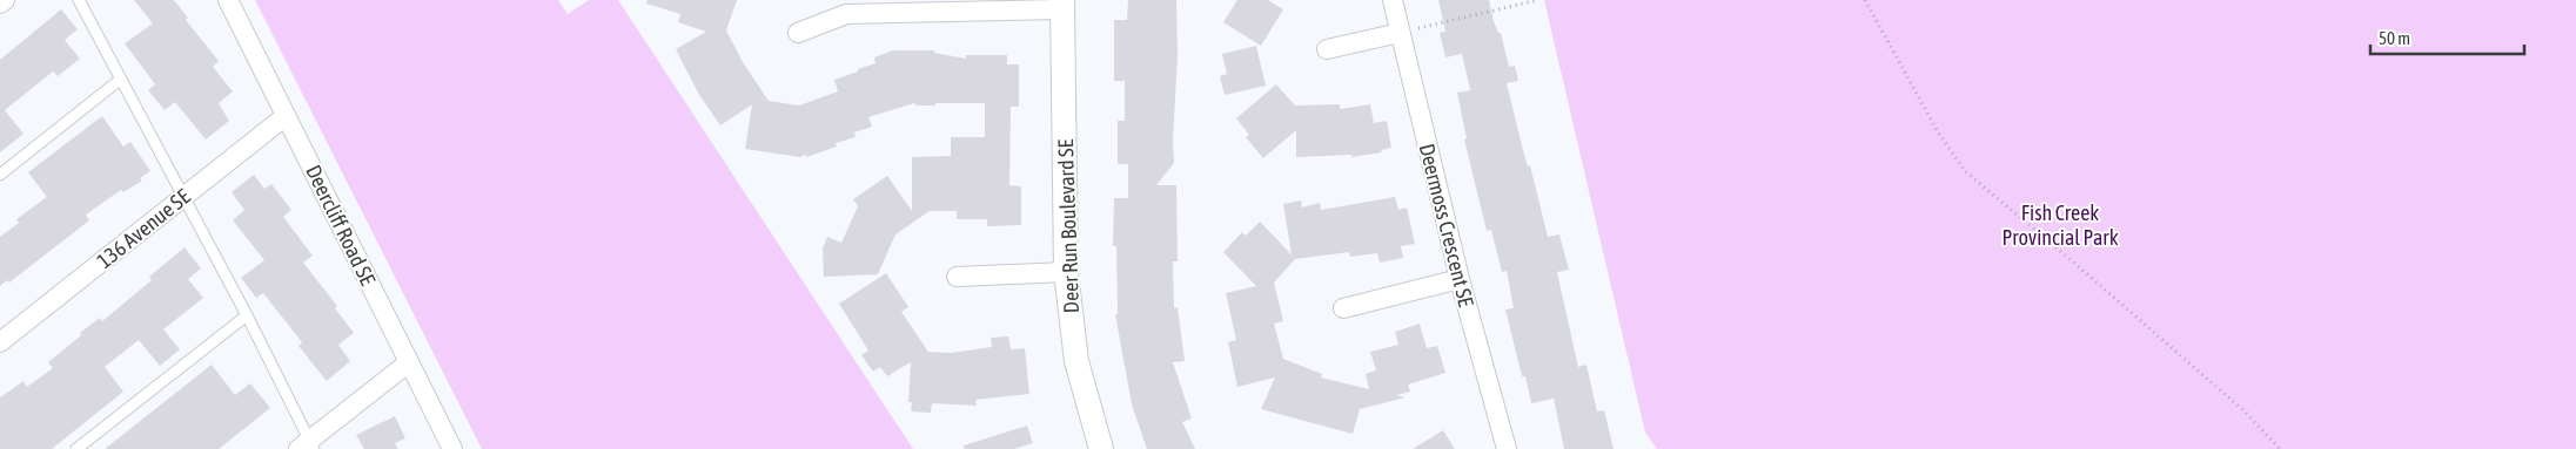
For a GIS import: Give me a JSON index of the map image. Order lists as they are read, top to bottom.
{
  "streets": {
    "street": [
      "Deercliff Road SE",
      "Deermoss Crescent SE",
      "Deer Run Boulevard SE",
      "136 Avenue SE"
    ]
  },
  "crossings": [
    ["Deercliff Road SE", "136 Avenue SE"]
  ],
  "parks": ["Fish Creek Provincial Park"],
  "scale_bar": "50 m"
}
